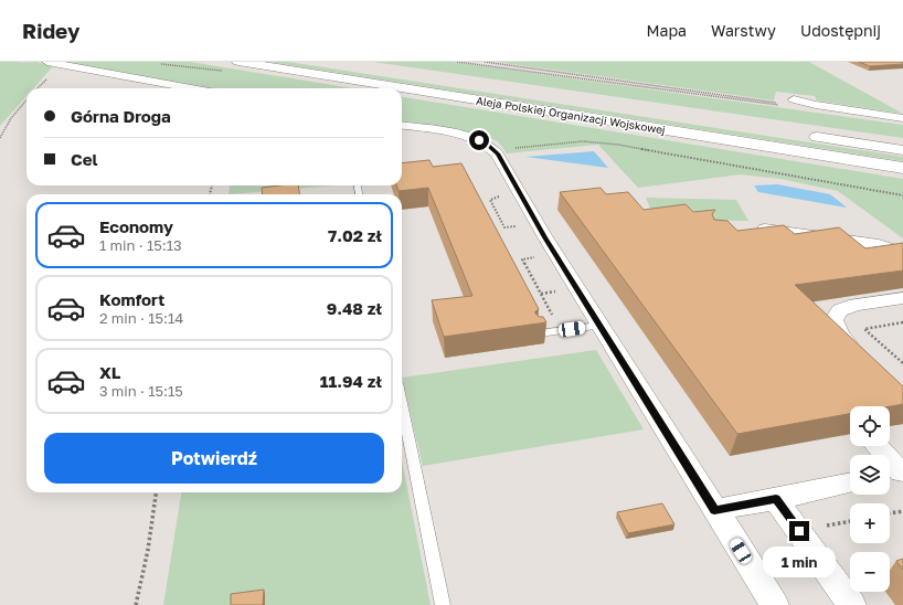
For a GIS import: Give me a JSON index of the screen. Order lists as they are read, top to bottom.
{
  "streets": {
    "highway": ["Aleja Polskiej Organizacji Wojskowej"]
  },
  "page": {
    "header": "Ridey",
    "nav": ["Mapa", "Warstwy", "Udostępnij"],
    "banner": ["Górna Droga", "Cel"],
    "list": [
      {
        "name": "Economy",
        "note": "1 min · 15:13",
        "value": "7.02 zł"
      },
      {
        "name": "Komfort",
        "note": "2 min · 15:14",
        "value": "9.48 zł"
      },
      {
        "name": "XL",
        "note": "3 min · 15:15",
        "value": "11.94 zł"
      }
    ],
    "map_buttons": ["+", "−"],
    "buttons": "Potwierdź",
    "bubble": "1 min"
  }
}
